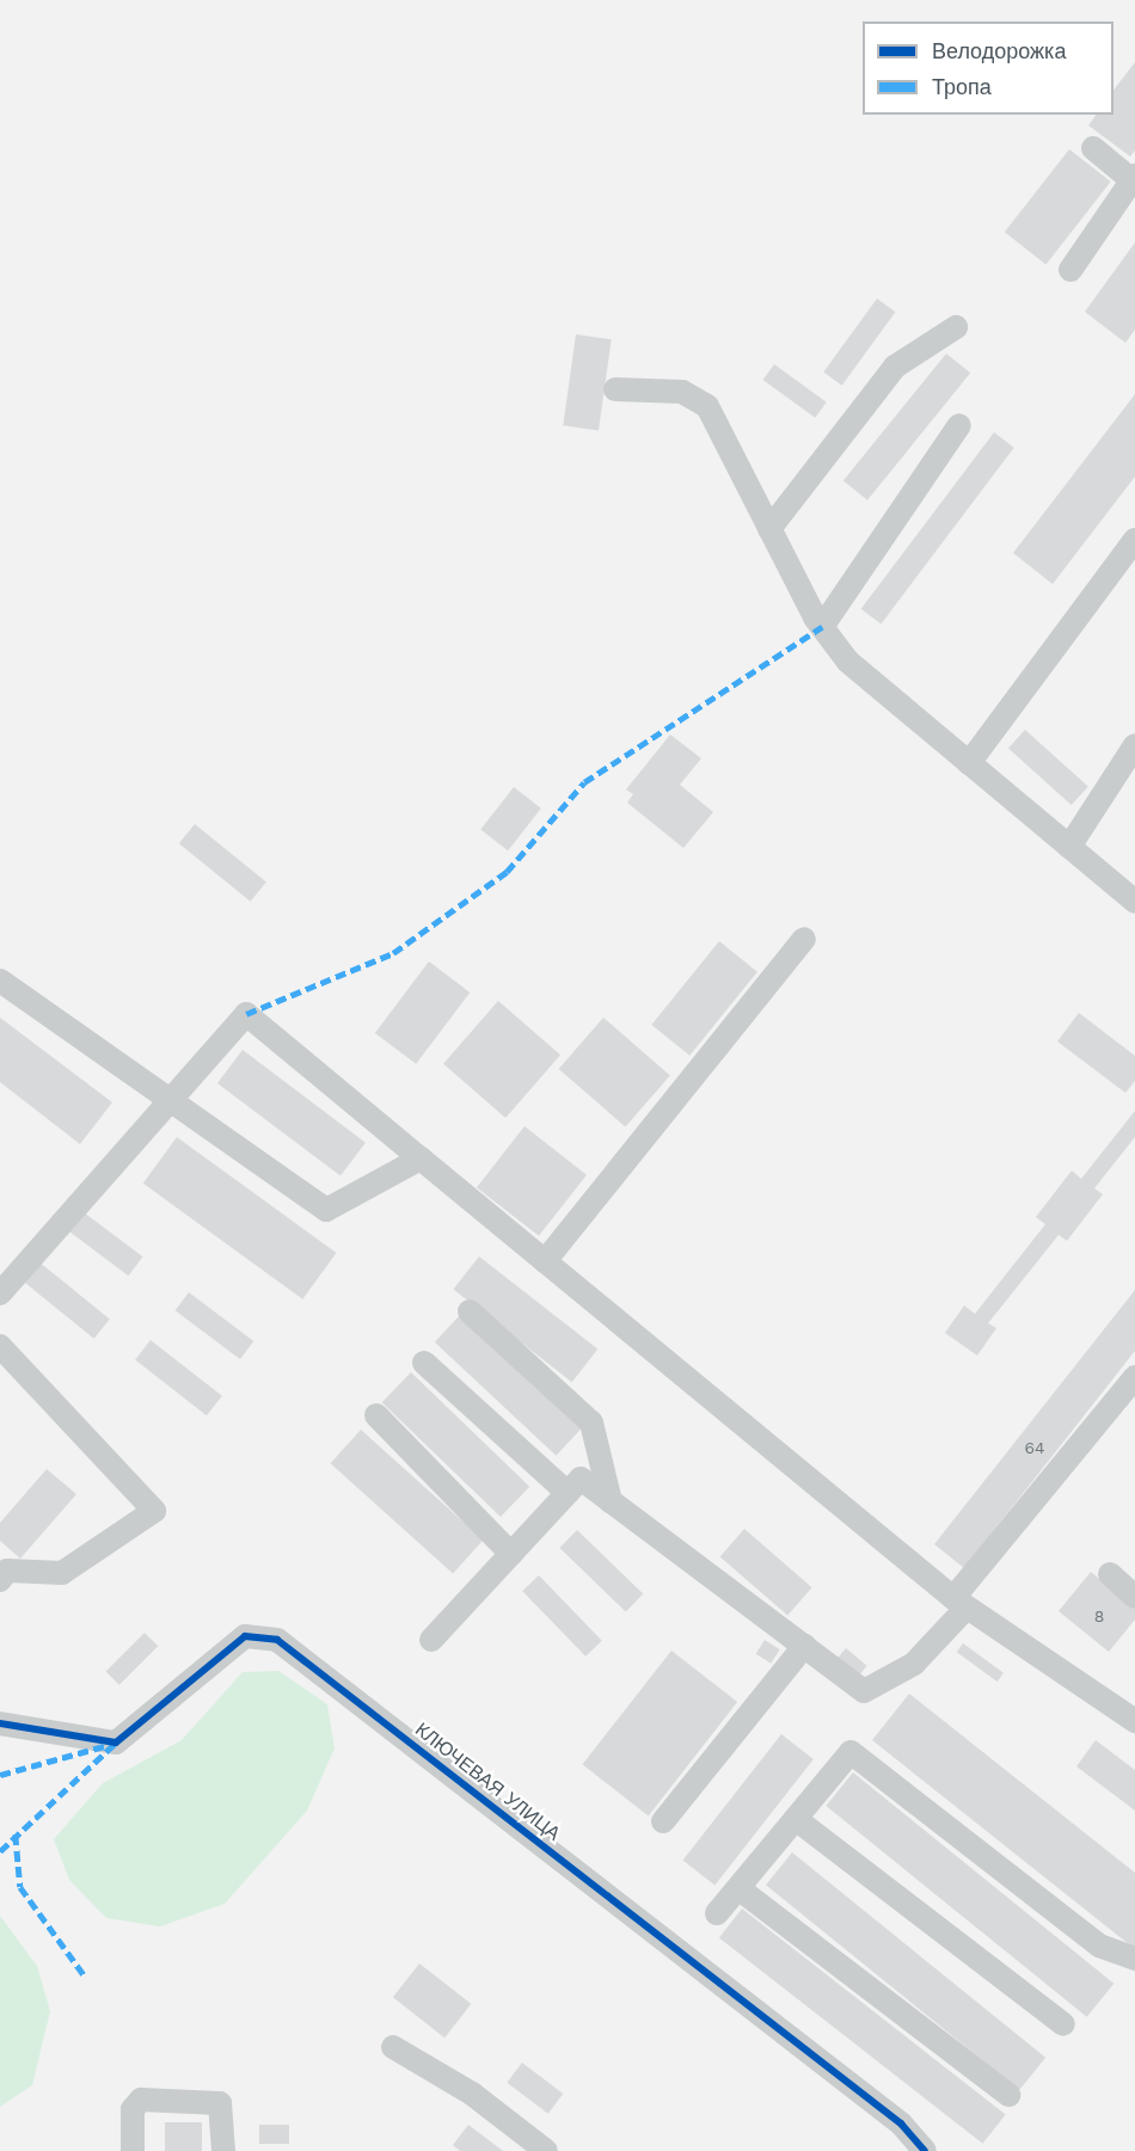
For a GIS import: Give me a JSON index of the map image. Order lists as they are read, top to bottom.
{
  "streets": {
    "street": ["КЛЮЧЕВАЯ УЛИЦА"]
  },
  "house_numbers": ["64", "8"],
  "legend": ["Велодорожка", "Тропа"]
}
